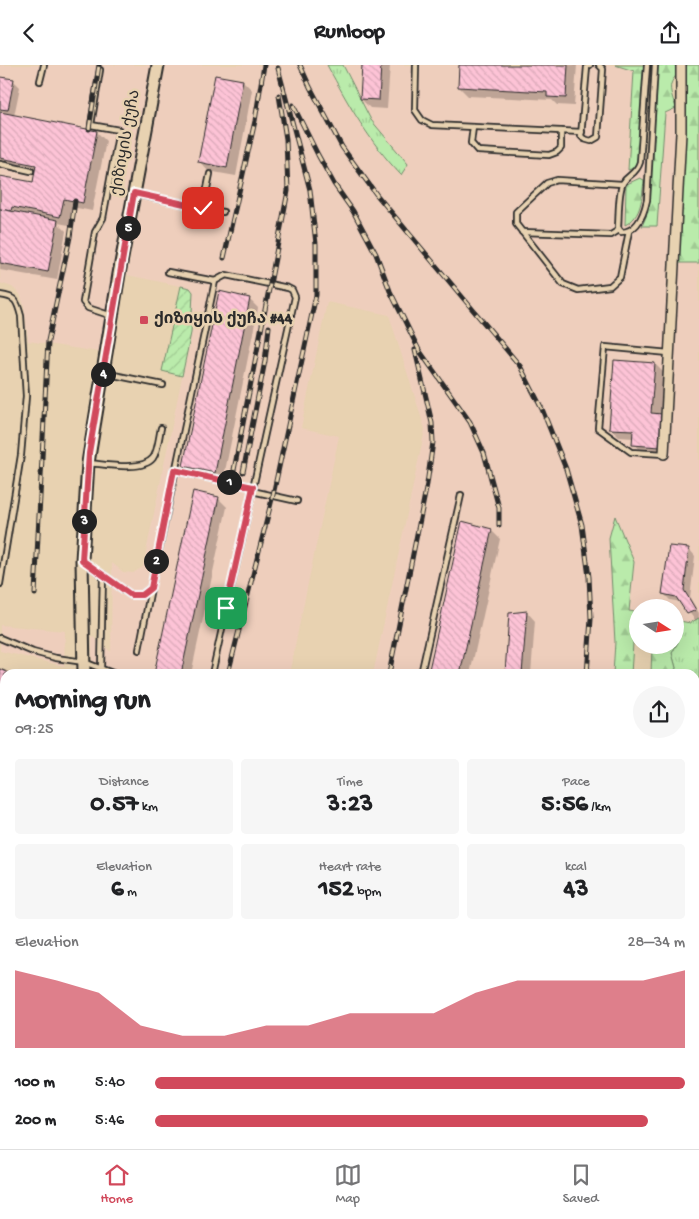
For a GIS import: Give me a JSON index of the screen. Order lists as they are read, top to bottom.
{
  "streets": {
    "street": ["ქიზიყის ქუჩა"]
  },
  "places": {
    "transit": ["ქიზიყის ქუჩა #44"]
  },
  "north": "right",
  "page": {
    "header": "Runloop",
    "pins": [
      "5",
      "4",
      "1",
      "3",
      "2"
    ],
    "heading": ["Morning run", "09:25"],
    "stats": [
      ["Distance", "0.57 km"],
      ["Time", "3:23"],
      ["Pace", "5:56 /km"],
      ["Elevation", "6 m"],
      ["Heart rate", "152 bpm"],
      ["kcal", "43"]
    ],
    "chart": ["Elevation", "28–34 m"],
    "list": [
      {
        "name": "100 m",
        "note": "5:40"
      },
      {
        "name": "200 m",
        "note": "5:46"
      }
    ],
    "tabs": ["Home", "Map", "Saved"]
  }
}
